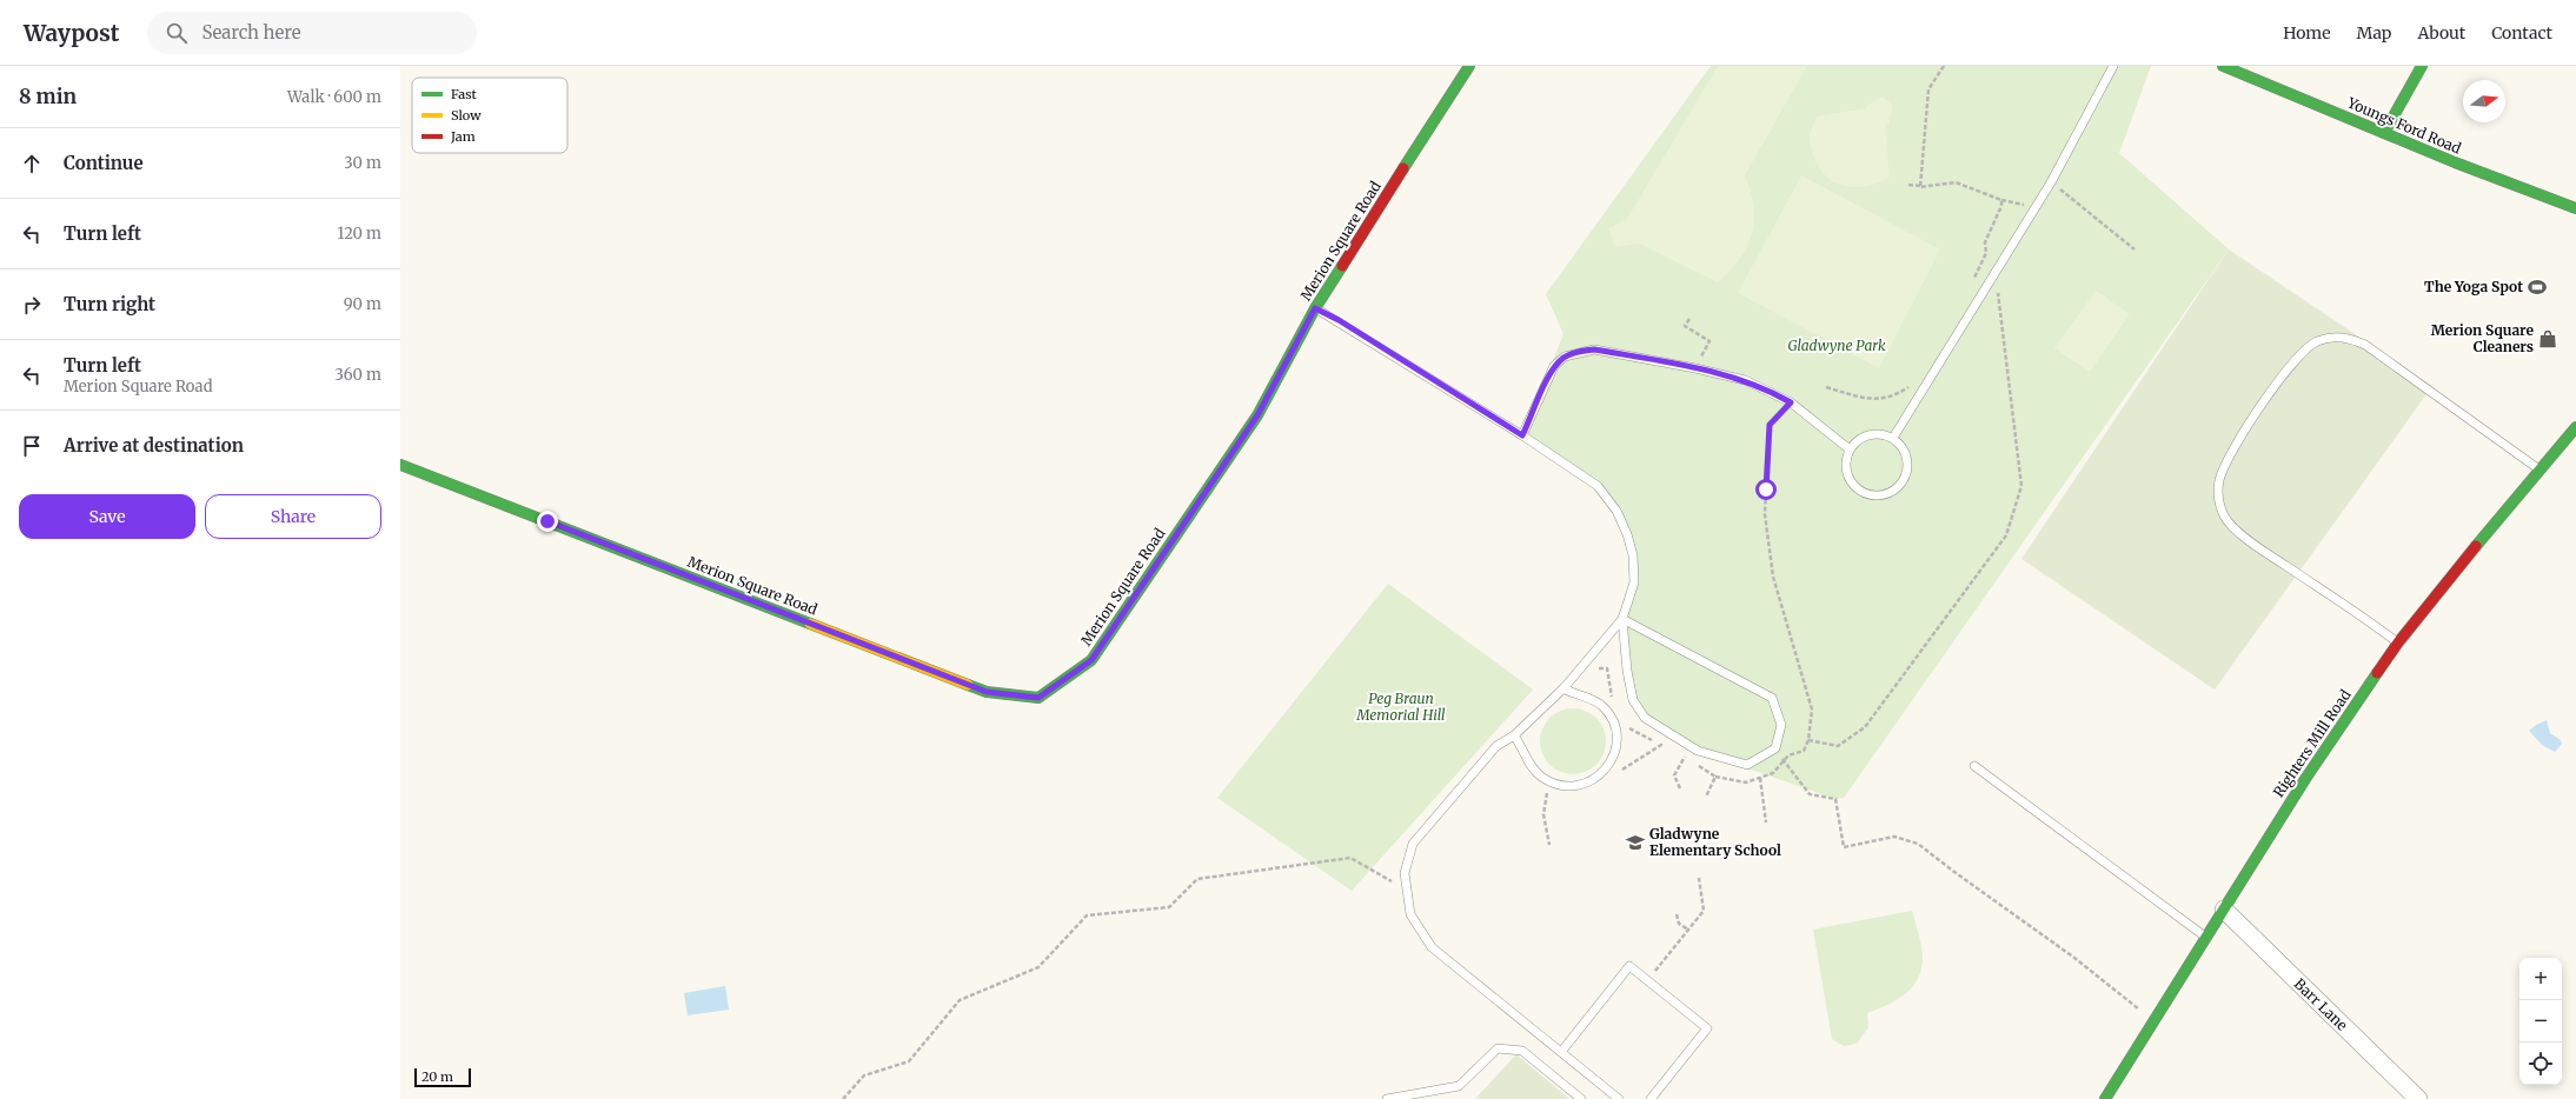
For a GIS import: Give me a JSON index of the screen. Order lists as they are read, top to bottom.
{
  "streets": {
    "street": [
      "Youngs Ford Road",
      "Merion Square Road",
      "Righters Mill Road",
      "Barr Lane"
    ]
  },
  "crossings": [
    ["Righters Mill Road", "Barr Lane"]
  ],
  "parks": ["Gladwyne Park", "Peg Braun Memorial Hill"],
  "places": {
    "sports": ["The Yoga Spot"],
    "shop": ["Merion Square Cleaners"],
    "school or university": ["Gladwyne Elementary School"]
  },
  "legend": ["Fast", "Slow", "Jam"],
  "scale_bar": "20 m",
  "north": "right",
  "page": {
    "header": "Waypost",
    "search": "Search here",
    "nav": [
      "Home",
      "Map",
      "About",
      "Contact"
    ],
    "heading": ["8 min", "Walk · 600 m"],
    "list": [
      ["Continue", "30 m"],
      ["Turn left", "120 m"],
      ["Turn right", "90 m"],
      ["Turn left", "Merion Square Road", "360 m"],
      "Arrive at destination"
    ],
    "buttons": ["Save", "Share"],
    "map_buttons": ["+", "−"],
    "scale": "20 m"
  }
}
